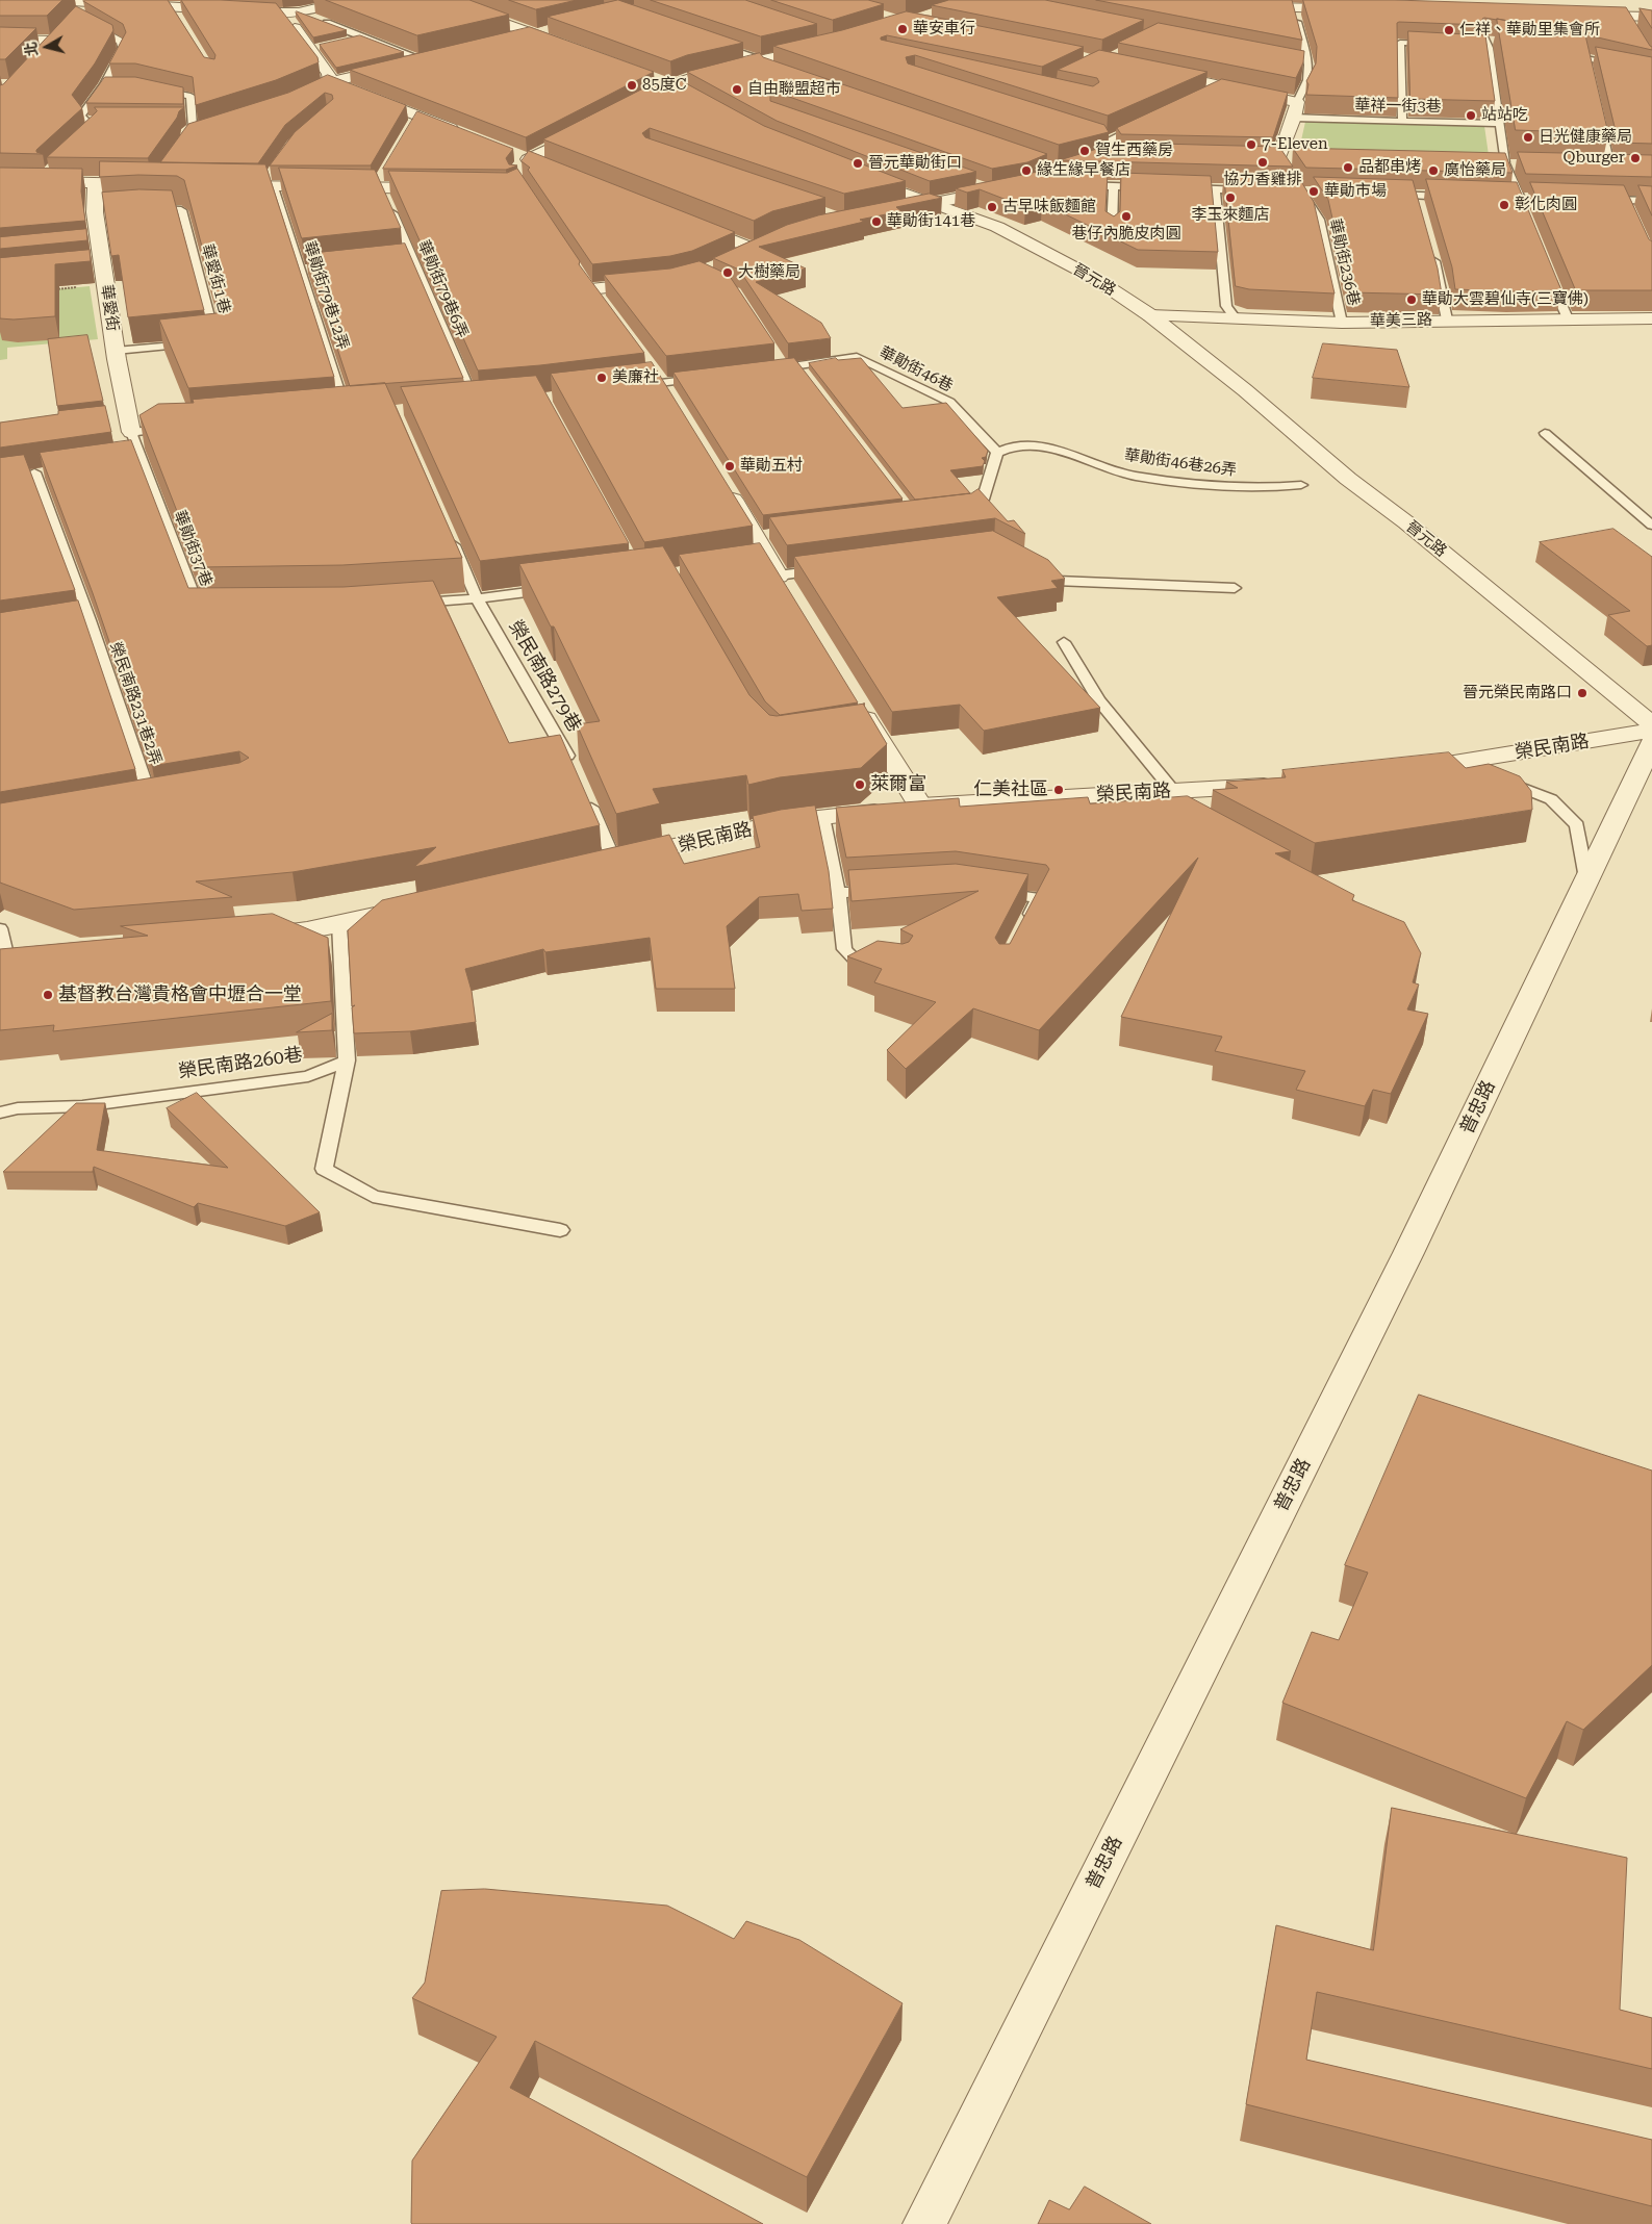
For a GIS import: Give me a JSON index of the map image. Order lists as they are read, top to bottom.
{
  "streets": {
    "street": [
      "晉元路",
      "華愛街",
      "華美三路",
      "榮民南路",
      "普忠路"
    ],
    "lane": [
      "華祥一街3巷",
      "華勛街236巷",
      "華愛街1巷",
      "華勛街79巷6弄",
      "華勛街79巷12弄",
      "華勛街46巷",
      "華勛街46巷26弄",
      "華勛街37巷",
      "榮民南路279巷",
      "榮民南路231巷2弄",
      "榮民南路260巷"
    ]
  },
  "crossings": [
    ["華勛街236巷", "華美三路"],
    ["華愛街1巷", "華愛街"],
    ["晉元路", "華美三路"],
    ["華愛街", "華勛街37巷"],
    ["華勛街46巷", "華勛街46巷26弄"]
  ],
  "places": [
    "華安車行",
    "仁祥、華勛里集會所",
    "85度C",
    "自由聯盟超市",
    "站站吃",
    "日光健康藥局",
    "7-Eleven",
    "賀生西藥房",
    "Qburger",
    "協力香雞排",
    "晉元華勛街口",
    "品都串烤",
    "緣生緣早餐店",
    "廣怡藥局",
    "華勛市場",
    "李玉來麵店",
    "彰化肉圓",
    "古早味飯麵館",
    "巷仔內脆皮肉圓",
    "華勛街141巷",
    "大樹藥局",
    "華勛大雲碧仙寺(三寶佛)",
    "美廉社",
    "華勛五村",
    "晉元榮民南路口",
    "萊爾富",
    "仁美社區",
    "基督教台灣貴格會中壢合一堂"
  ],
  "north": "left"
}
